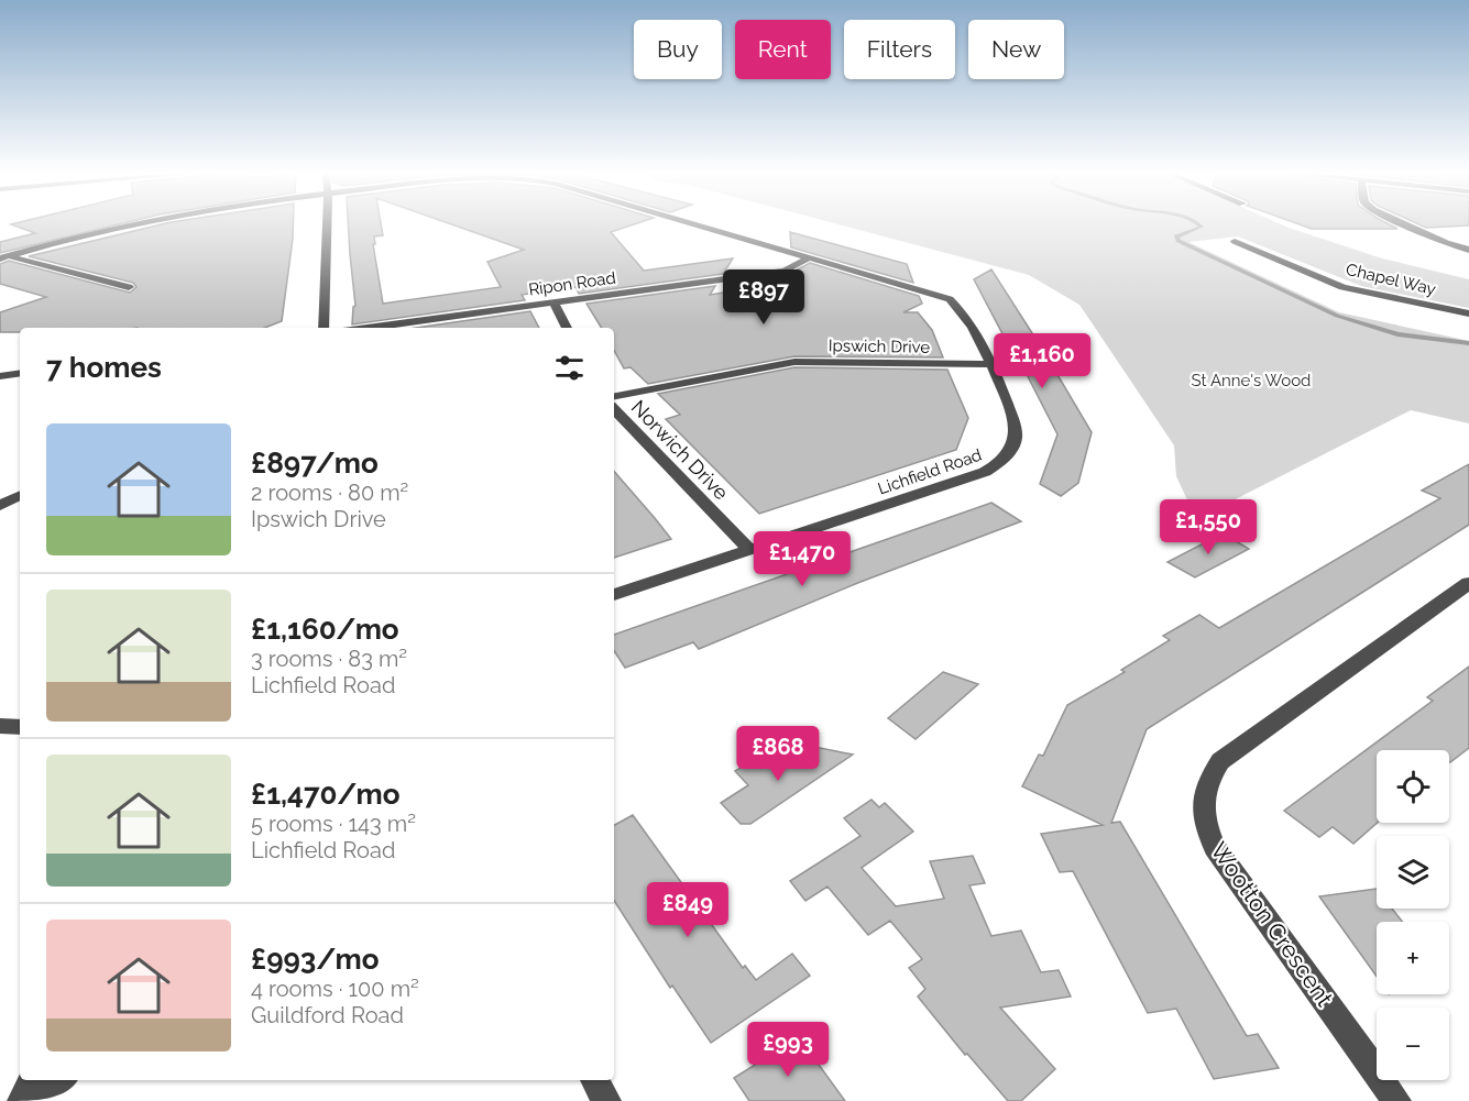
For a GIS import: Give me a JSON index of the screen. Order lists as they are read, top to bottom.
{
  "streets": {
    "street": [
      "Chapel Way",
      "Ripon Road",
      "Ipswich Drive",
      "Norwich Drive",
      "Lichfield Road",
      "Wootton Crescent"
    ]
  },
  "crossings": [
    ["Ripon Road", "Lichfield Road"],
    ["Ipswich Drive", "Lichfield Road"],
    ["Norwich Drive", "Lichfield Road"]
  ],
  "parks": ["St Anne's Wood"],
  "page": {
    "chip": [
      "Buy",
      "Rent",
      "Filters",
      "New"
    ],
    "price": [
      "£897",
      "£1,160",
      "£1,550",
      "£1,470",
      "£868",
      "£849",
      "£993"
    ],
    "heading": "7 homes",
    "list": [
      {
        "name": "£897/mo",
        "note": "2 rooms · 80 m² · Ipswich Drive"
      },
      {
        "name": "£1,160/mo",
        "note": "3 rooms · 83 m² · Lichfield Road"
      },
      {
        "name": "£1,470/mo",
        "note": "5 rooms · 143 m² · Lichfield Road"
      },
      {
        "name": "£993/mo",
        "note": "4 rooms · 100 m² · Guildford Road"
      }
    ],
    "map_buttons": ["+", "−"]
  }
}
